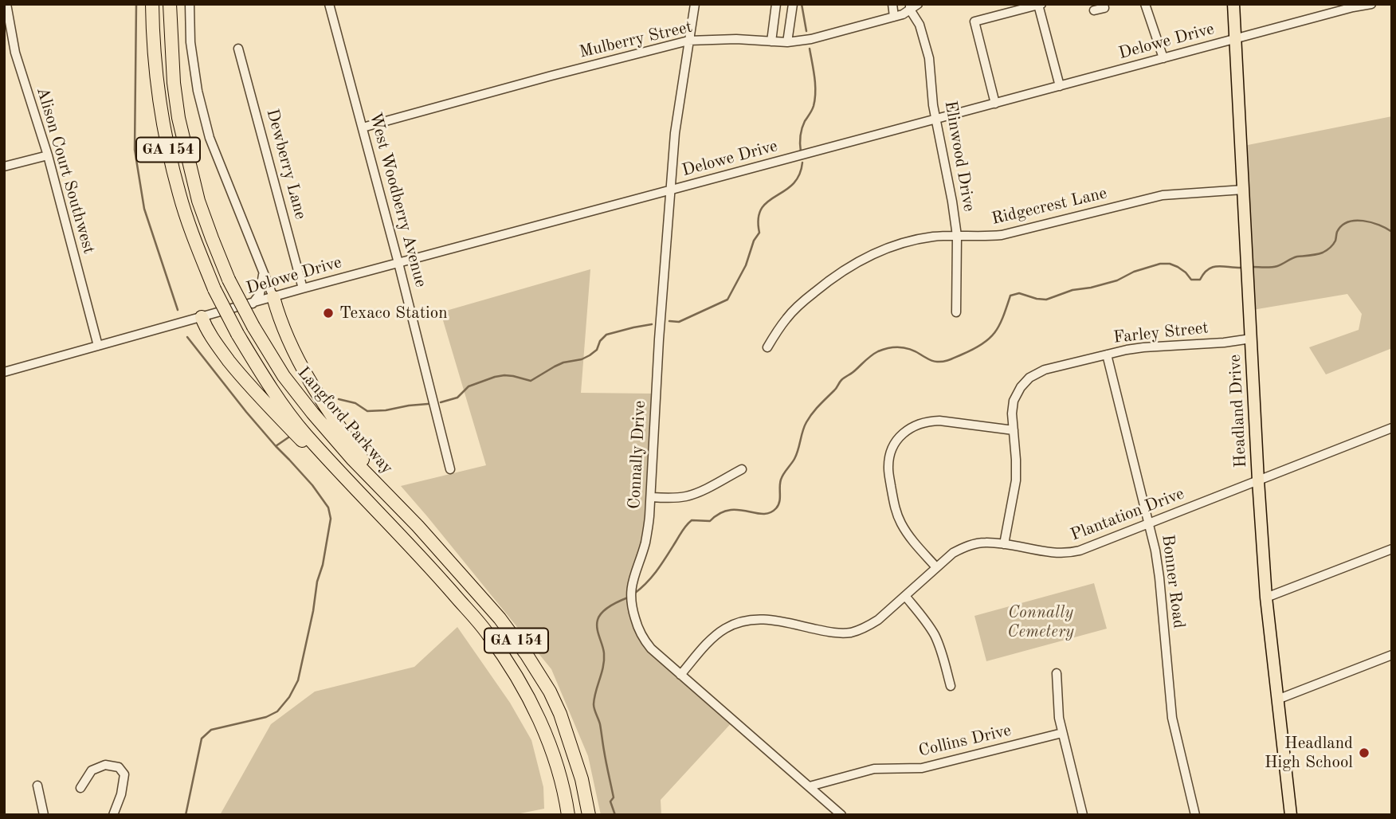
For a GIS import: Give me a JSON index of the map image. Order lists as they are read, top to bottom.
{
  "streets": {
    "highway": ["GA 154", "Langford Parkway"],
    "main road": ["Headland Drive"],
    "street": [
      "Mulberry Street",
      "Delowe Drive",
      "Elinwood Drive",
      "Dewberry Lane",
      "Alison Court Southwest",
      "West Woodberry Avenue",
      "Ridgecrest Lane",
      "Farley Street",
      "Connally Drive",
      "Plantation Drive",
      "Bonner Road",
      "Collins Drive"
    ]
  },
  "crossings": [
    ["Mulberry Street", "Elinwood Drive"],
    ["Mulberry Street", "West Woodberry Avenue"],
    ["Mulberry Street", "Connally Drive"],
    ["Delowe Drive", "Elinwood Drive"],
    ["Delowe Drive", "Dewberry Lane"],
    ["Delowe Drive", "Alison Court Southwest"],
    ["Delowe Drive", "West Woodberry Avenue"],
    ["Delowe Drive", "Headland Drive"],
    ["Delowe Drive", "Connally Drive"],
    ["Elinwood Drive", "Ridgecrest Lane"],
    ["Ridgecrest Lane", "Headland Drive"],
    ["Farley Street", "Headland Drive"],
    ["Farley Street", "Plantation Drive"],
    ["Farley Street", "Bonner Road"],
    ["Headland Drive", "Plantation Drive"],
    ["Connally Drive", "Plantation Drive"],
    ["Connally Drive", "Collins Drive"],
    ["Plantation Drive", "Bonner Road"]
  ],
  "parks": ["Connally Cemetery"],
  "places": ["Texaco Station", "Headland High School"]
}
